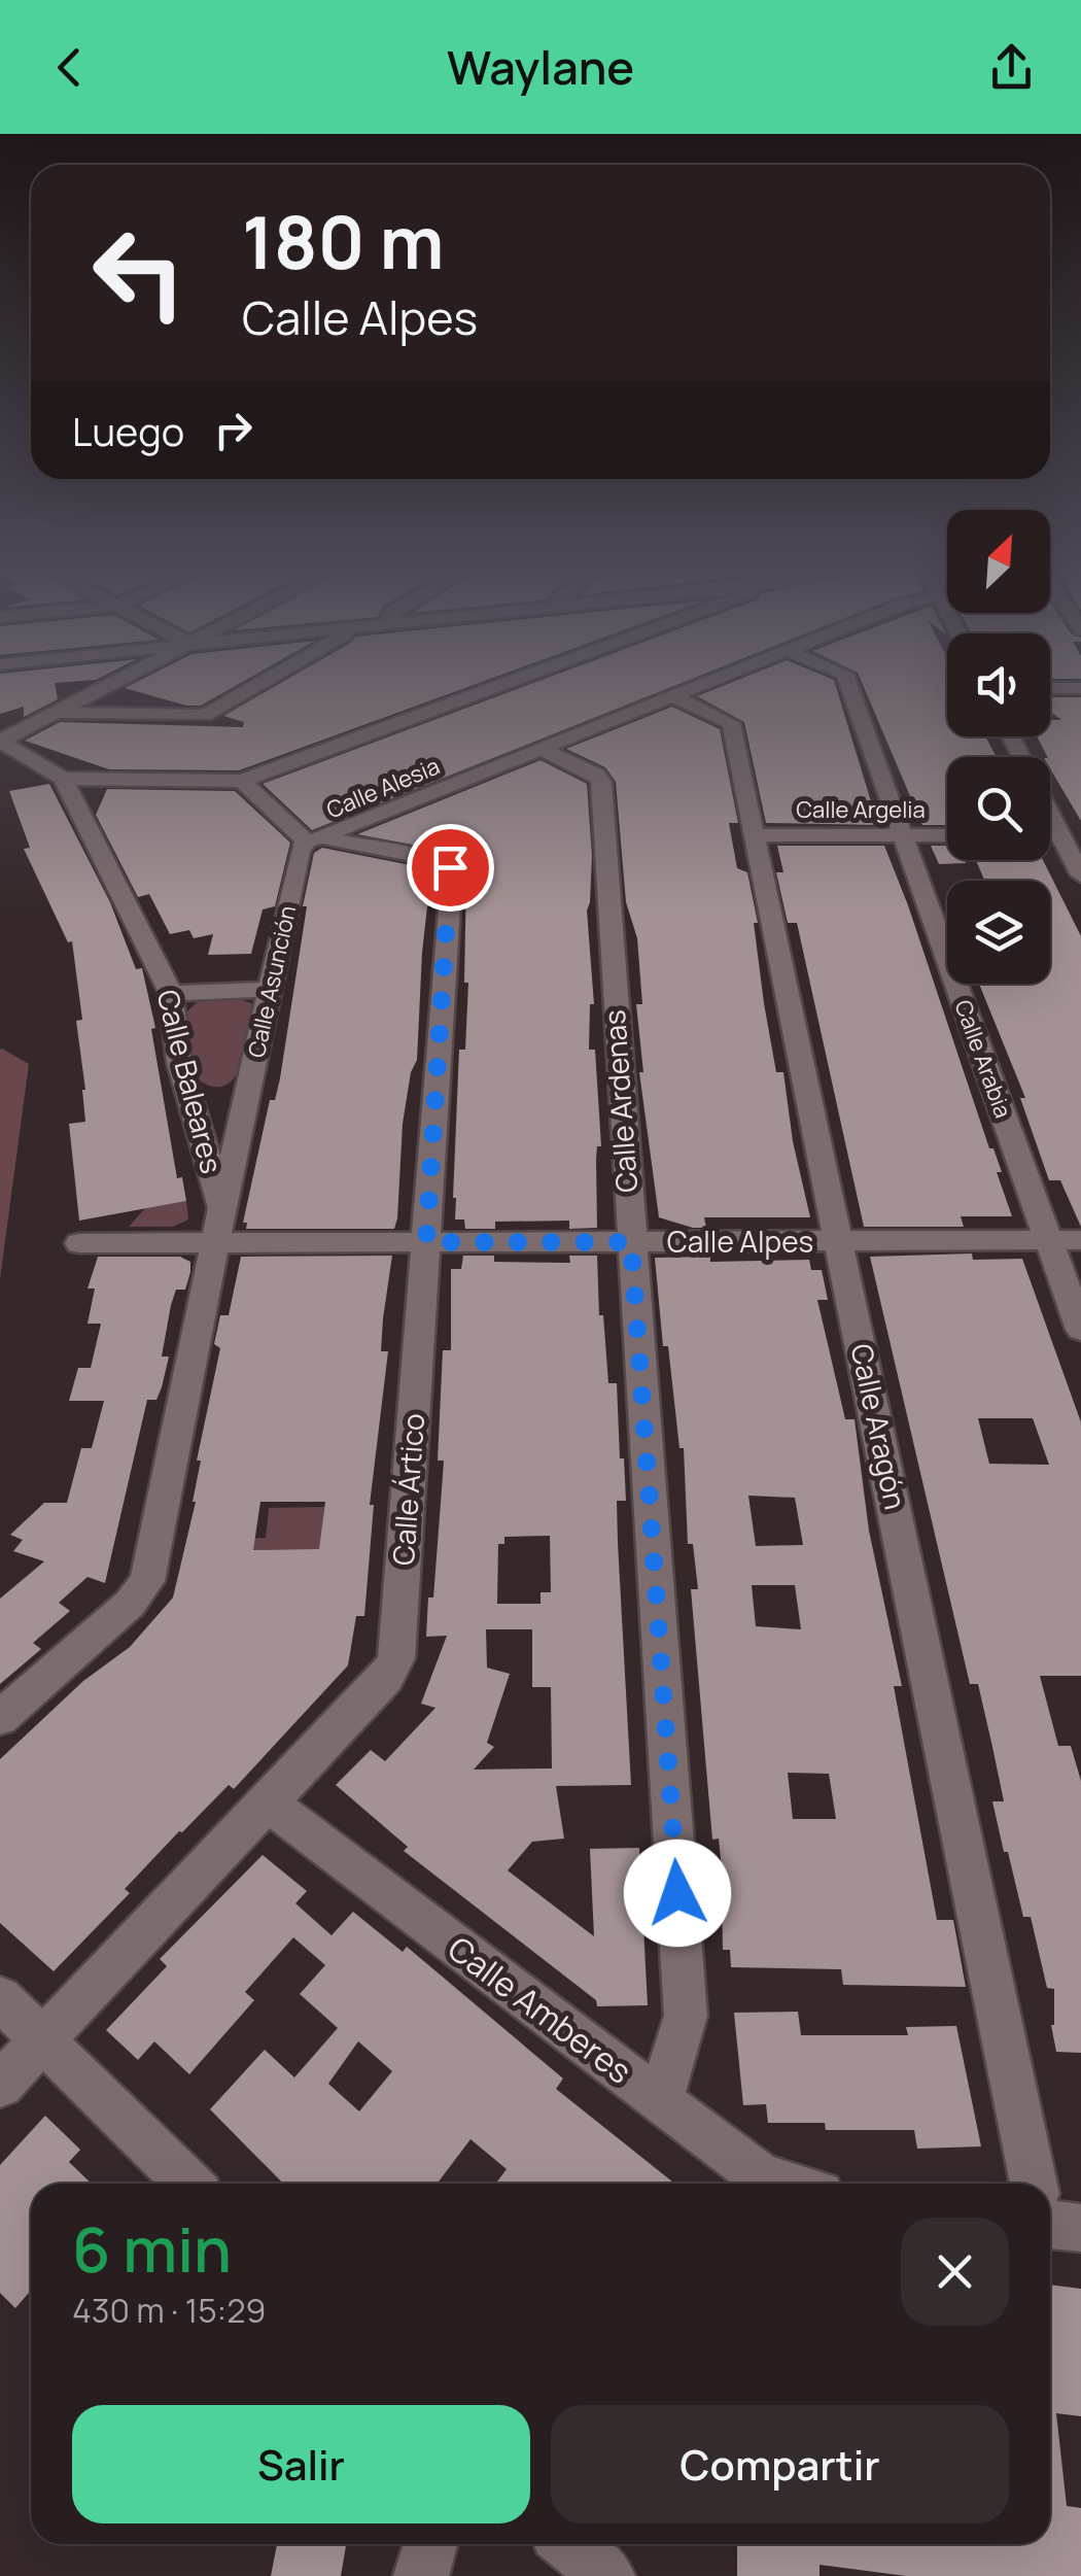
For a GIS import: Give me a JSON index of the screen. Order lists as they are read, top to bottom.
{
  "streets": {
    "street": [
      "Calle Alesia",
      "Calle Argelia",
      "Calle Asunción",
      "Calle Arabia",
      "Calle Baleares",
      "Calle Ardenas",
      "Calle Alpes",
      "Calle Aragón",
      "Calle Ártico",
      "Calle Amberes"
    ]
  },
  "crossings": [
    ["Calle Alesia", "Calle Asunción"],
    ["Calle Alesia", "Calle Ardenas"],
    ["Calle Alesia", "Calle Aragón"],
    ["Calle Alesia", "Calle Ártico"],
    ["Calle Argelia", "Calle Arabia"],
    ["Calle Argelia", "Calle Aragón"],
    ["Calle Asunción", "Calle Baleares"],
    ["Calle Asunción", "Calle Ártico"],
    ["Calle Arabia", "Calle Alpes"],
    ["Calle Baleares", "Calle Alpes"],
    ["Calle Ardenas", "Calle Alpes"],
    ["Calle Ardenas", "Calle Amberes"],
    ["Calle Alpes", "Calle Aragón"],
    ["Calle Alpes", "Calle Ártico"],
    ["Calle Ártico", "Calle Amberes"]
  ],
  "north": "top right",
  "page": {
    "header": "Waylane",
    "turn": ["180 m", "Calle Alpes"],
    "then": "Luego",
    "heading": ["6 min", "430 m · 15:29"],
    "buttons": ["Salir", "Compartir"]
  }
}
